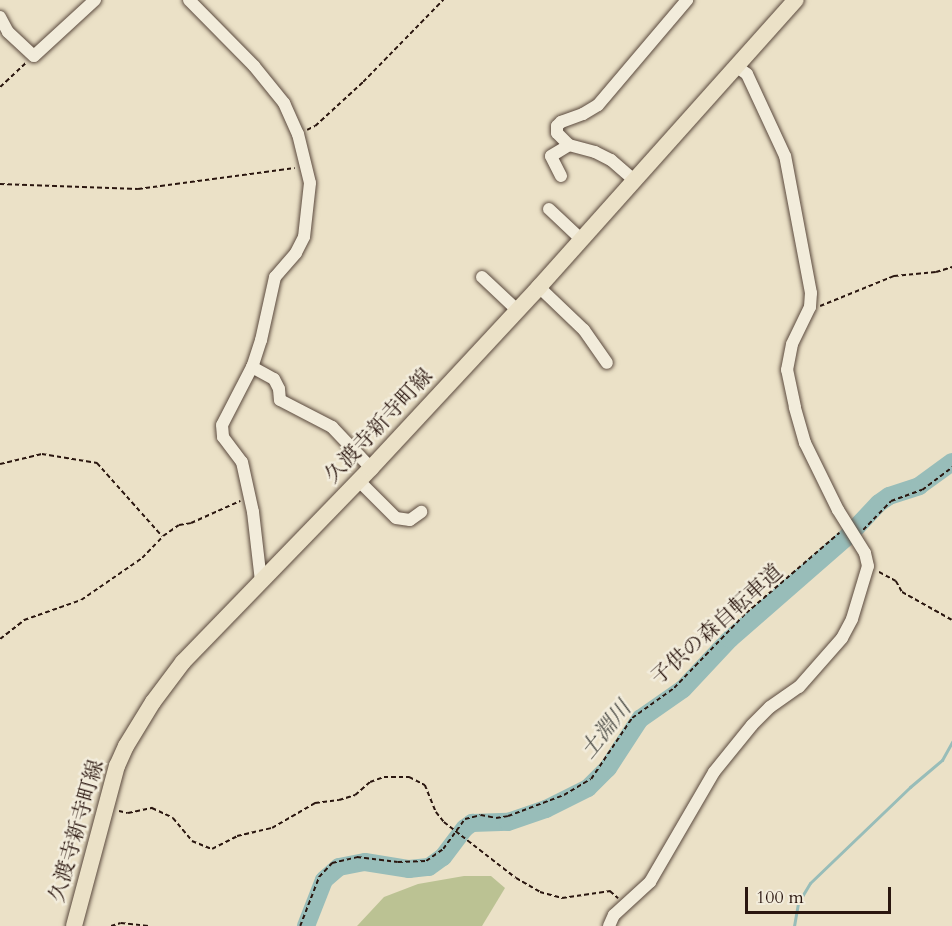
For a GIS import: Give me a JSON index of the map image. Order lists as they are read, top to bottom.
{
  "streets": {
    "main road": ["久渡寺新寺町線"],
    "path": ["子供の森自転車道"]
  },
  "water": ["土淵川"],
  "scale_bar": "100 m"
}
